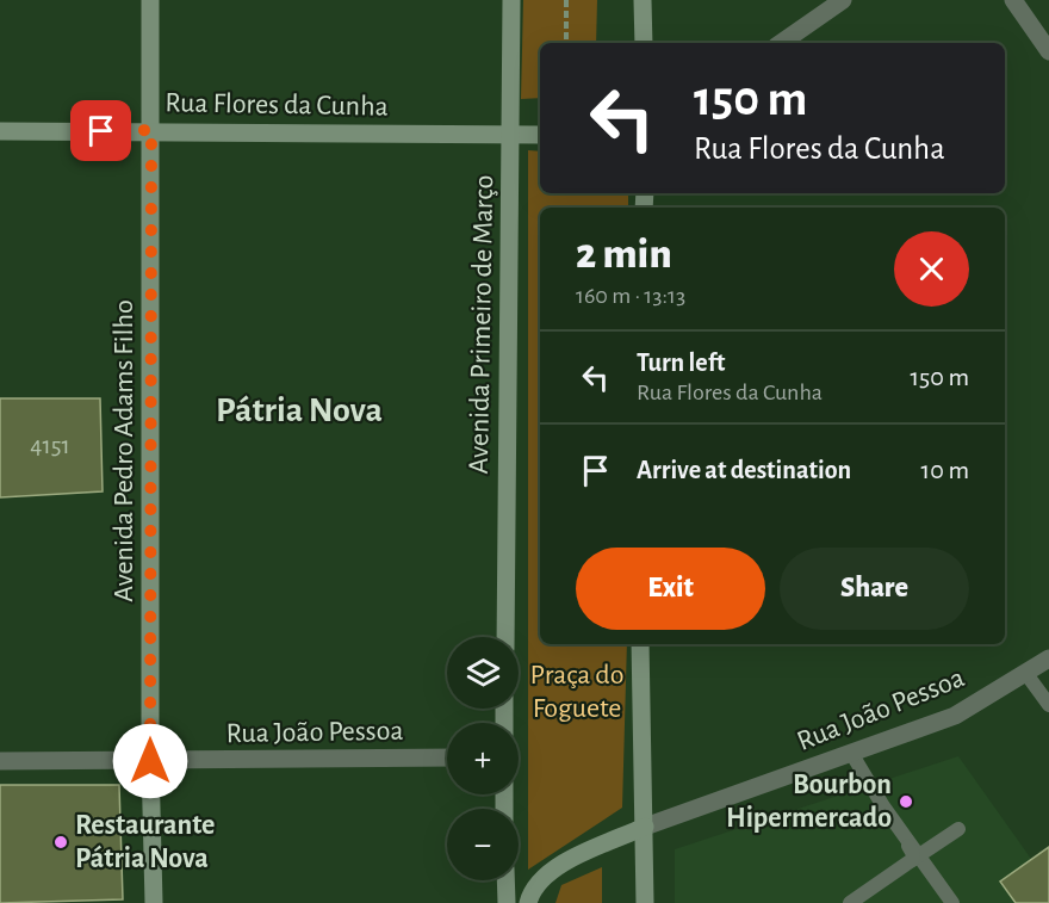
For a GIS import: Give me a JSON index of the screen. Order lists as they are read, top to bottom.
{
  "streets": {
    "main road": ["Rua Flores da Cunha", "Avenida Primeiro de Março", "Avenida Pedro Adams Filho"],
    "street": ["Rua João Pessoa"]
  },
  "crossings": [
    ["Rua Flores da Cunha", "Avenida Primeiro de Março"],
    ["Rua Flores da Cunha", "Avenida Pedro Adams Filho"],
    ["Avenida Pedro Adams Filho", "Rua João Pessoa"]
  ],
  "districts": ["Pátria Nova"],
  "parks": ["Praça do Foguete"],
  "places": ["Bourbon Hipermercado", "Restaurante Pátria Nova"],
  "house_numbers": ["4151"],
  "page": {
    "turn": ["150 m", "Rua Flores da Cunha"],
    "heading": ["2 min", "160 m · 13:13"],
    "list": [
      {
        "name": "Turn left",
        "note": "Rua Flores da Cunha",
        "value": "150 m"
      },
      {
        "name": "Arrive at destination",
        "value": "10 m"
      }
    ],
    "buttons": ["Exit", "Share"],
    "map_buttons": ["+", "−"]
  }
}
